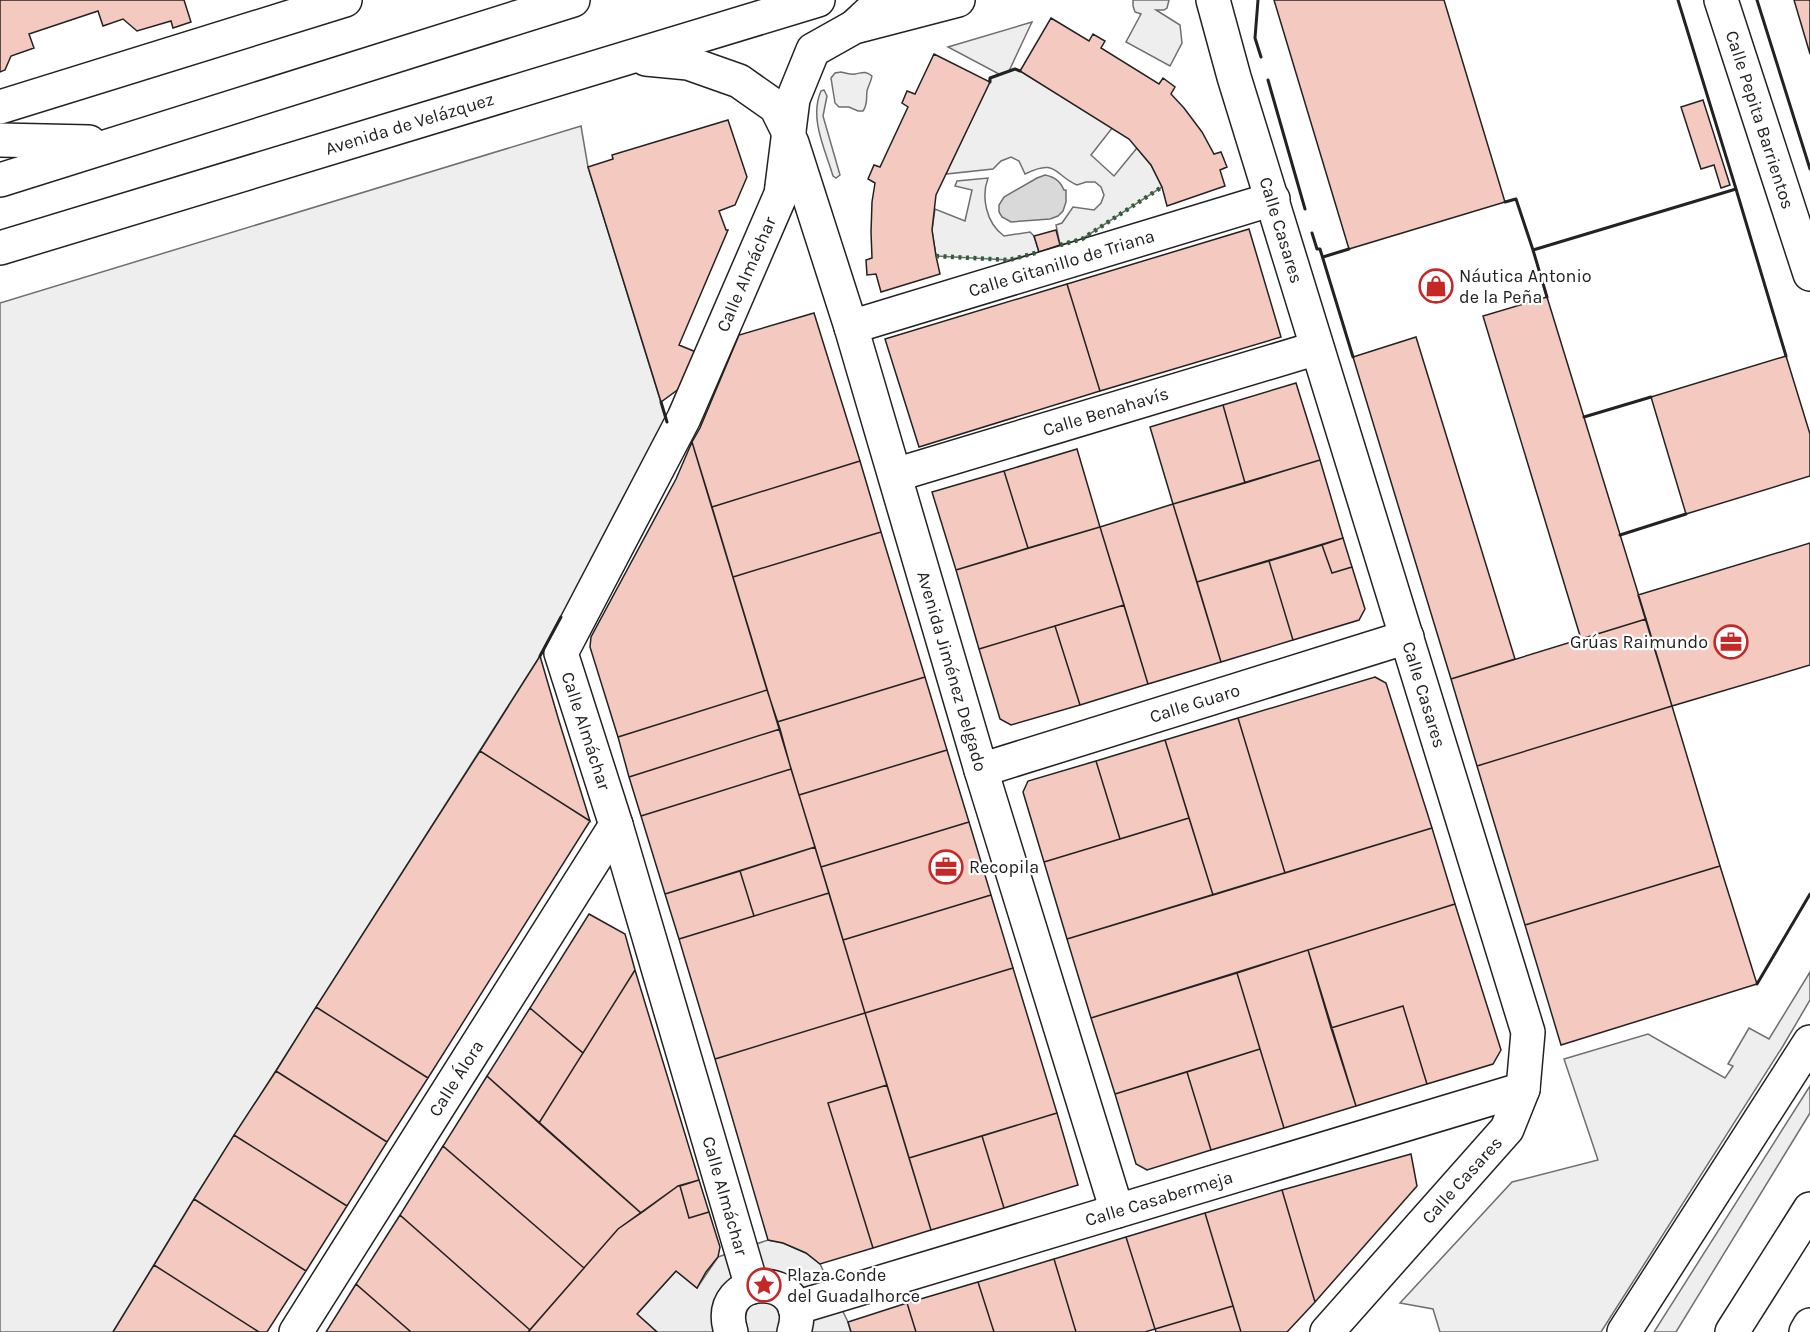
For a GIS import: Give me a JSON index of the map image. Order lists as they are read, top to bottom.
{
  "streets": {
    "main road": [
      "Calle Pepita Barrientos",
      "Avenida de Velázquez",
      "Calle Casares",
      "Calle Gitanillo de Triana",
      "Calle Almáchar",
      "Calle Benahavís",
      "Avenida Jiménez Delgado",
      "Calle Guaro",
      "Calle Álora",
      "Calle Casabermeja"
    ]
  },
  "crossings": [
    ["Avenida de Velázquez", "Avenida Jiménez Delgado"],
    ["Calle Casares", "Calle Gitanillo de Triana"],
    ["Calle Casares", "Calle Benahavís"],
    ["Calle Casares", "Calle Guaro"],
    ["Calle Casares", "Calle Casabermeja"],
    ["Calle Gitanillo de Triana", "Avenida Jiménez Delgado"],
    ["Calle Almáchar", "Avenida Jiménez Delgado"],
    ["Calle Almáchar", "Calle Álora"],
    ["Calle Benahavís", "Avenida Jiménez Delgado"],
    ["Avenida Jiménez Delgado", "Calle Guaro"],
    ["Avenida Jiménez Delgado", "Calle Casabermeja"]
  ],
  "places": {
    "shop": ["Náutica Antonio de la Peña"],
    "office": ["Grúas Raimundo", "Recopila"],
    "place": ["Plaza Conde del Guadalhorce"]
  }
}
